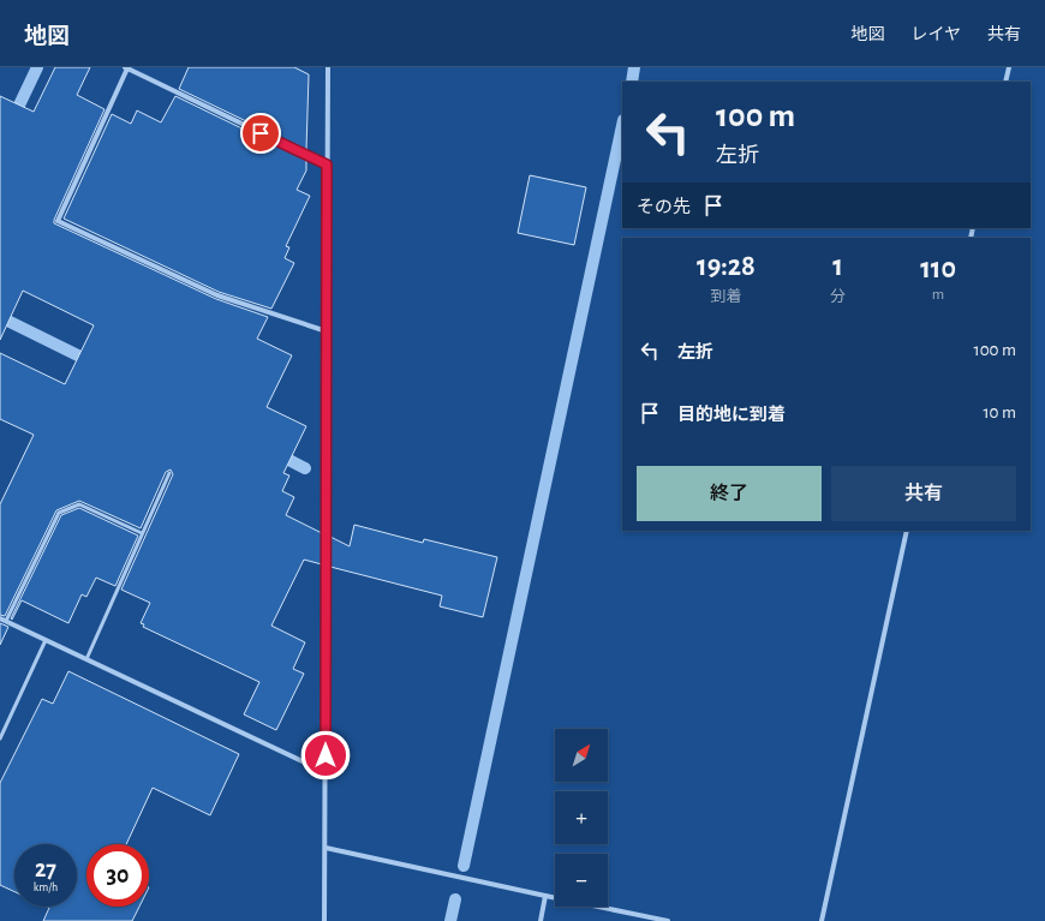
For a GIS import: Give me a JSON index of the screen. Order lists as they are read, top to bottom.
{
  "north": "top right",
  "page": {
    "header": "地図",
    "nav": ["地図", "レイヤ", "共有"],
    "turn": ["100 m", "左折"],
    "then": "その先",
    "eta": [
      "19:28",
      "到着",
      "1",
      "分",
      "110",
      "m"
    ],
    "list": [
      {
        "name": "左折",
        "value": "100 m"
      },
      {
        "name": "目的地に到着",
        "value": "10 m"
      }
    ],
    "buttons": ["終了", "共有"],
    "map_buttons": ["+", "−"],
    "speed": "27 km/h",
    "limit": "30"
  }
}
